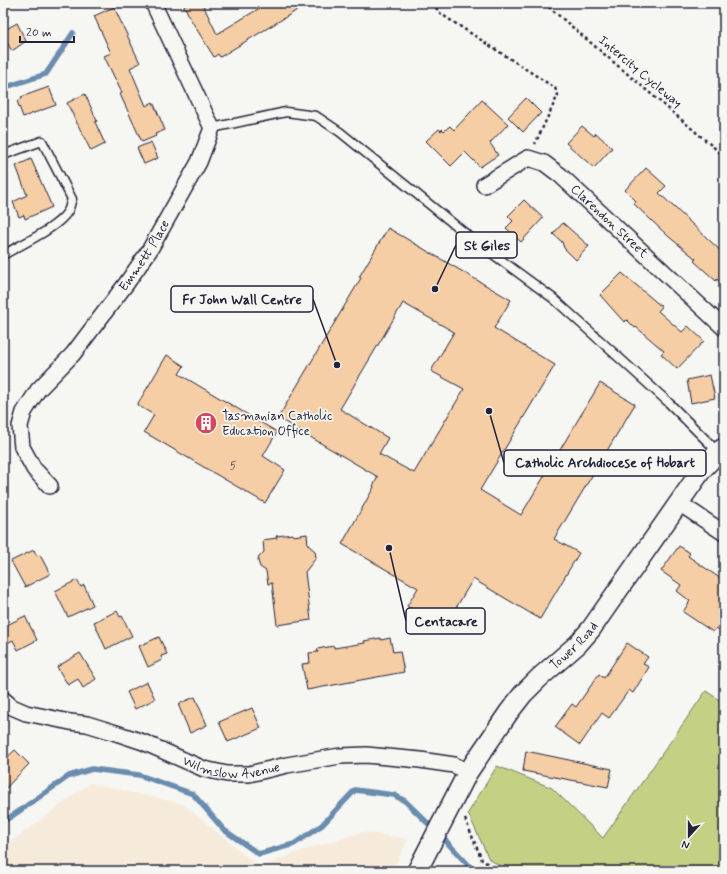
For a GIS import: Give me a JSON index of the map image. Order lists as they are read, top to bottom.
{
  "streets": {
    "street": [
      "Clarendon Street",
      "Emmett Place",
      "Tower Road",
      "Wilmslow Avenue"
    ],
    "path": ["Intercity Cycleway"]
  },
  "crossings": [
    ["Tower Road", "Wilmslow Avenue"]
  ],
  "places": {
    "other": [
      "St Giles",
      "Fr John Wall Centre",
      "Catholic Archdiocese of Hobart",
      "Centacare"
    ],
    "building": ["Tasmanian Catholic Education Office"]
  },
  "house_numbers": ["5"],
  "scale_bar": "20 m",
  "north": "bottom"
}
